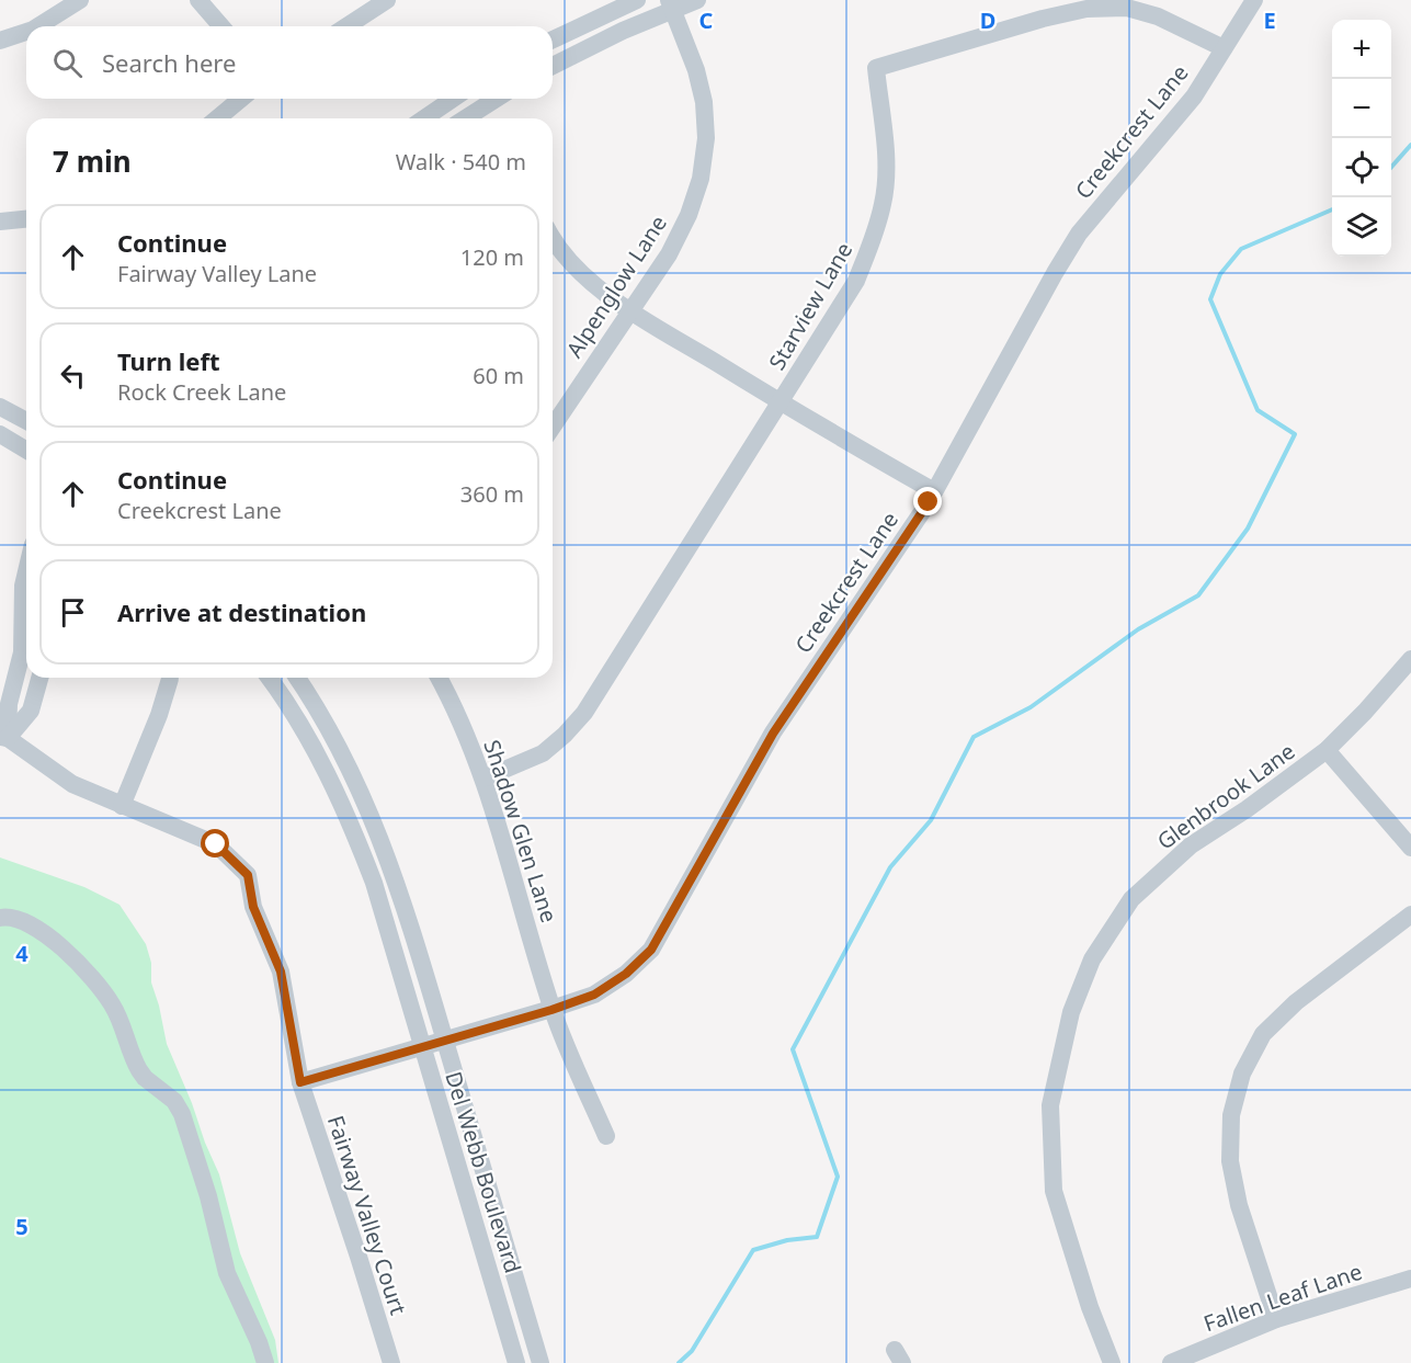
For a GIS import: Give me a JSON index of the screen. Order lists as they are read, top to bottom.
{
  "streets": {
    "street": [
      "Creekcrest Lane",
      "Alpenglow Lane",
      "Starview Lane",
      "Glenbrook Lane",
      "Shadow Glen Lane",
      "Del Webb Boulevard",
      "Fairway Valley Court",
      "Fallen Leaf Lane"
    ]
  },
  "crossings": [
    ["Creekcrest Lane", "Starview Lane"],
    ["Creekcrest Lane", "Shadow Glen Lane"],
    ["Creekcrest Lane", "Del Webb Boulevard"],
    ["Creekcrest Lane", "Fairway Valley Court"],
    ["Starview Lane", "Shadow Glen Lane"]
  ],
  "page": {
    "map_buttons": ["+", "−"],
    "search": "Search here",
    "heading": ["7 min", "Walk · 540 m"],
    "list": [
      ["Continue", "Fairway Valley Lane", "120 m"],
      ["Turn left", "Rock Creek Lane", "60 m"],
      ["Continue", "Creekcrest Lane", "360 m"],
      "Arrive at destination"
    ]
  },
  "grid": {
    "columns": ["C", "D", "E"],
    "rows": ["4", "5"]
  }
}
